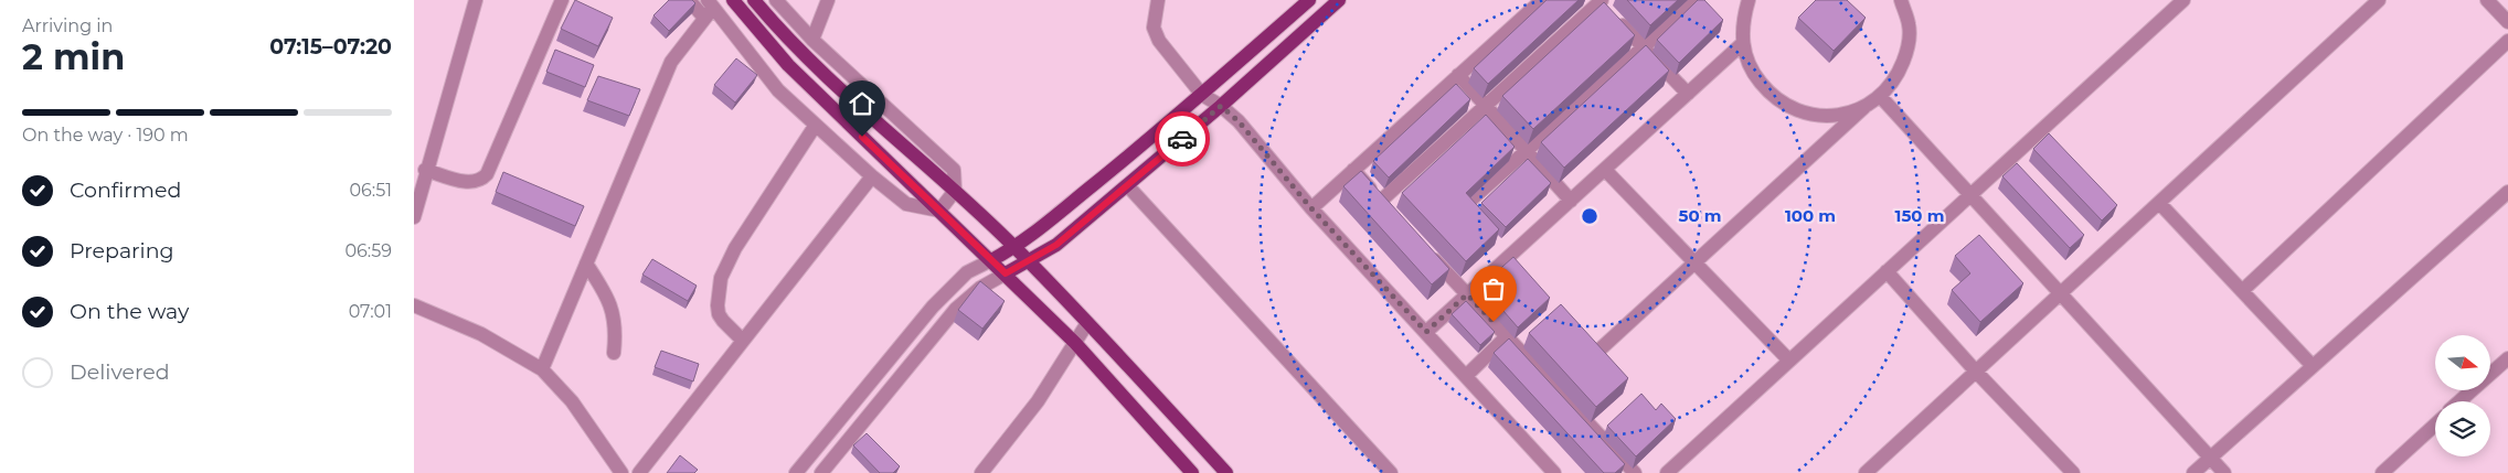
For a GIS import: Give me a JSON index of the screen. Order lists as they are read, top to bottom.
{
  "north": "right",
  "page": {
    "heading": ["2 min", "Arriving in", "07:15–07:20"],
    "bar": "On the way · 190 m",
    "list": [
      ["Confirmed", "06:51"],
      ["Preparing", "06:59"],
      ["On the way", "07:01"],
      "Delivered"
    ]
  },
  "rings": ["50 m", "100 m", "150 m"]
}
